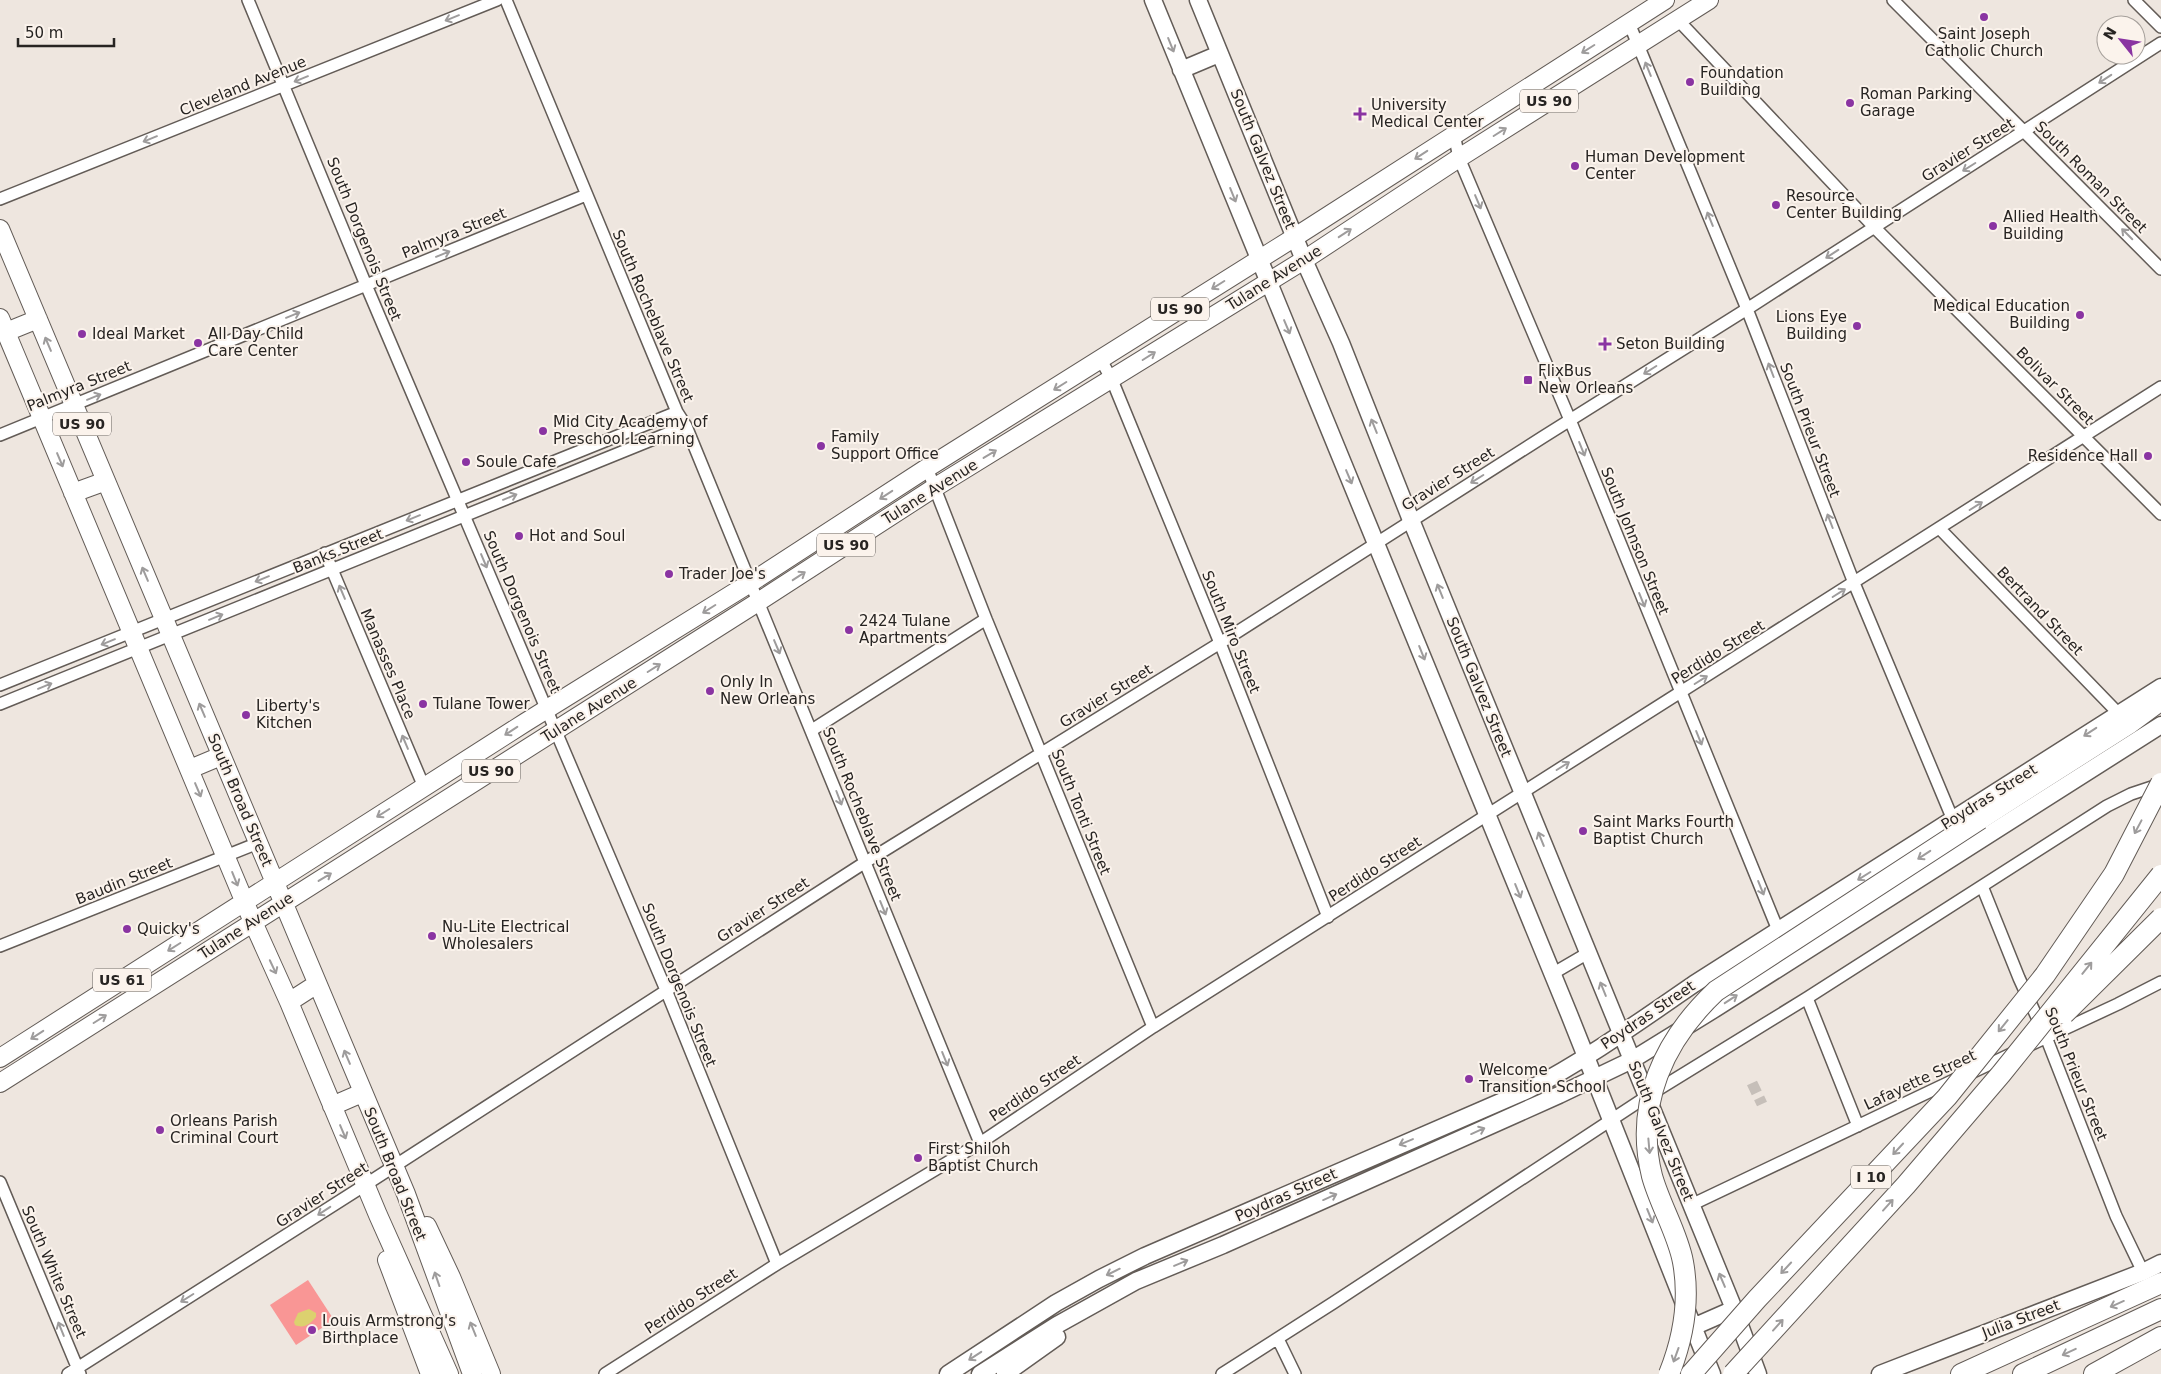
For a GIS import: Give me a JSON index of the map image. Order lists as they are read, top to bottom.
{
  "streets": {
    "highway": ["I 10"],
    "main road": [
      "US 90",
      "Tulane Avenue",
      "South Broad Street",
      "US 61"
    ],
    "street": [
      "Cleveland Avenue",
      "Gravier Street",
      "South Galvez Street",
      "South Roman Street",
      "Palmyra Street",
      "South Dorgenois Street",
      "South Rocheblave Street",
      "Bolivar Street",
      "South Prieur Street",
      "South Johnson Street",
      "Banks Street",
      "Bertrand Street",
      "South Miro Street",
      "Perdido Street",
      "Manasses Place",
      "Poydras Street",
      "South Tonti Street",
      "Baudin Street",
      "Lafayette Street",
      "South White Street",
      "Julia Street"
    ]
  },
  "crossings": [
    ["Cleveland Avenue", "South Dorgenois Street"],
    ["Gravier Street", "South Galvez Street"],
    ["Gravier Street", "South Roman Street"],
    ["Gravier Street", "South Dorgenois Street"],
    ["Gravier Street", "South Rocheblave Street"],
    ["Gravier Street", "Bolivar Street"],
    ["Gravier Street", "South Prieur Street"],
    ["Gravier Street", "South Johnson Street"],
    ["Gravier Street", "South Miro Street"],
    ["Gravier Street", "South Broad Street"],
    ["Gravier Street", "South Tonti Street"],
    ["Gravier Street", "South White Street"],
    ["South Galvez Street", "Tulane Avenue"],
    ["South Galvez Street", "Perdido Street"],
    ["South Galvez Street", "Poydras Street"],
    ["South Galvez Street", "Lafayette Street"],
    ["Palmyra Street", "South Dorgenois Street"],
    ["Palmyra Street", "South Rocheblave Street"],
    ["Palmyra Street", "South Broad Street"],
    ["South Dorgenois Street", "Tulane Avenue"],
    ["South Dorgenois Street", "Banks Street"],
    ["South Dorgenois Street", "Perdido Street"],
    ["Tulane Avenue", "South Rocheblave Street"],
    ["Tulane Avenue", "Bolivar Street"],
    ["Tulane Avenue", "South Prieur Street"],
    ["Tulane Avenue", "South Johnson Street"],
    ["Tulane Avenue", "South Miro Street"],
    ["Tulane Avenue", "Manasses Place"],
    ["Tulane Avenue", "South Broad Street"],
    ["Tulane Avenue", "South Tonti Street"],
    ["South Rocheblave Street", "Banks Street"],
    ["South Rocheblave Street", "Perdido Street"],
    ["Bolivar Street", "Perdido Street"],
    ["South Prieur Street", "Perdido Street"],
    ["South Prieur Street", "Poydras Street"],
    ["South Prieur Street", "Lafayette Street"],
    ["South Prieur Street", "Julia Street"],
    ["South Johnson Street", "Perdido Street"],
    ["South Johnson Street", "Poydras Street"],
    ["Banks Street", "Manasses Place"],
    ["Banks Street", "South Broad Street"],
    ["Bertrand Street", "Perdido Street"],
    ["Bertrand Street", "Poydras Street"],
    ["South Miro Street", "Perdido Street"],
    ["Perdido Street", "South Tonti Street"],
    ["South Broad Street", "Baudin Street"]
  ],
  "one_way": [
    "Cleveland Avenue",
    "Gravier Street",
    "South Roman Street",
    "Palmyra Street",
    "South Rocheblave Street",
    "South Prieur Street",
    "South Johnson Street",
    "Manasses Place",
    "South White Street"
  ],
  "places": {
    "other": [
      "Saint Joseph Catholic Church",
      "Foundation Building",
      "Roman Parking Garage",
      "Human Development Center",
      "Resource Center Building",
      "Allied Health Building",
      "Medical Education Building",
      "Lions Eye Building",
      "Ideal Market",
      "All Day Child Care Center",
      "Mid City Academy of Preschool Learning",
      "Family Support Office",
      "Residence Hall",
      "Soule Cafe",
      "Hot and Soul",
      "Trader Joe's",
      "2424 Tulane Apartments",
      "Only In New Orleans",
      "Tulane Tower",
      "Liberty's Kitchen",
      "Saint Marks Fourth Baptist Church",
      "Quicky's",
      "Nu-Lite Electrical Wholesalers",
      "Welcome Transition School",
      "Orleans Parish Criminal Court",
      "First Shiloh Baptist Church",
      "Louis Armstrong's Birthplace"
    ],
    "health": ["University Medical Center", "Seton Building"],
    "transit": ["FlixBus New Orleans"]
  },
  "scale_bar": "50 m",
  "north": "top left"
}
